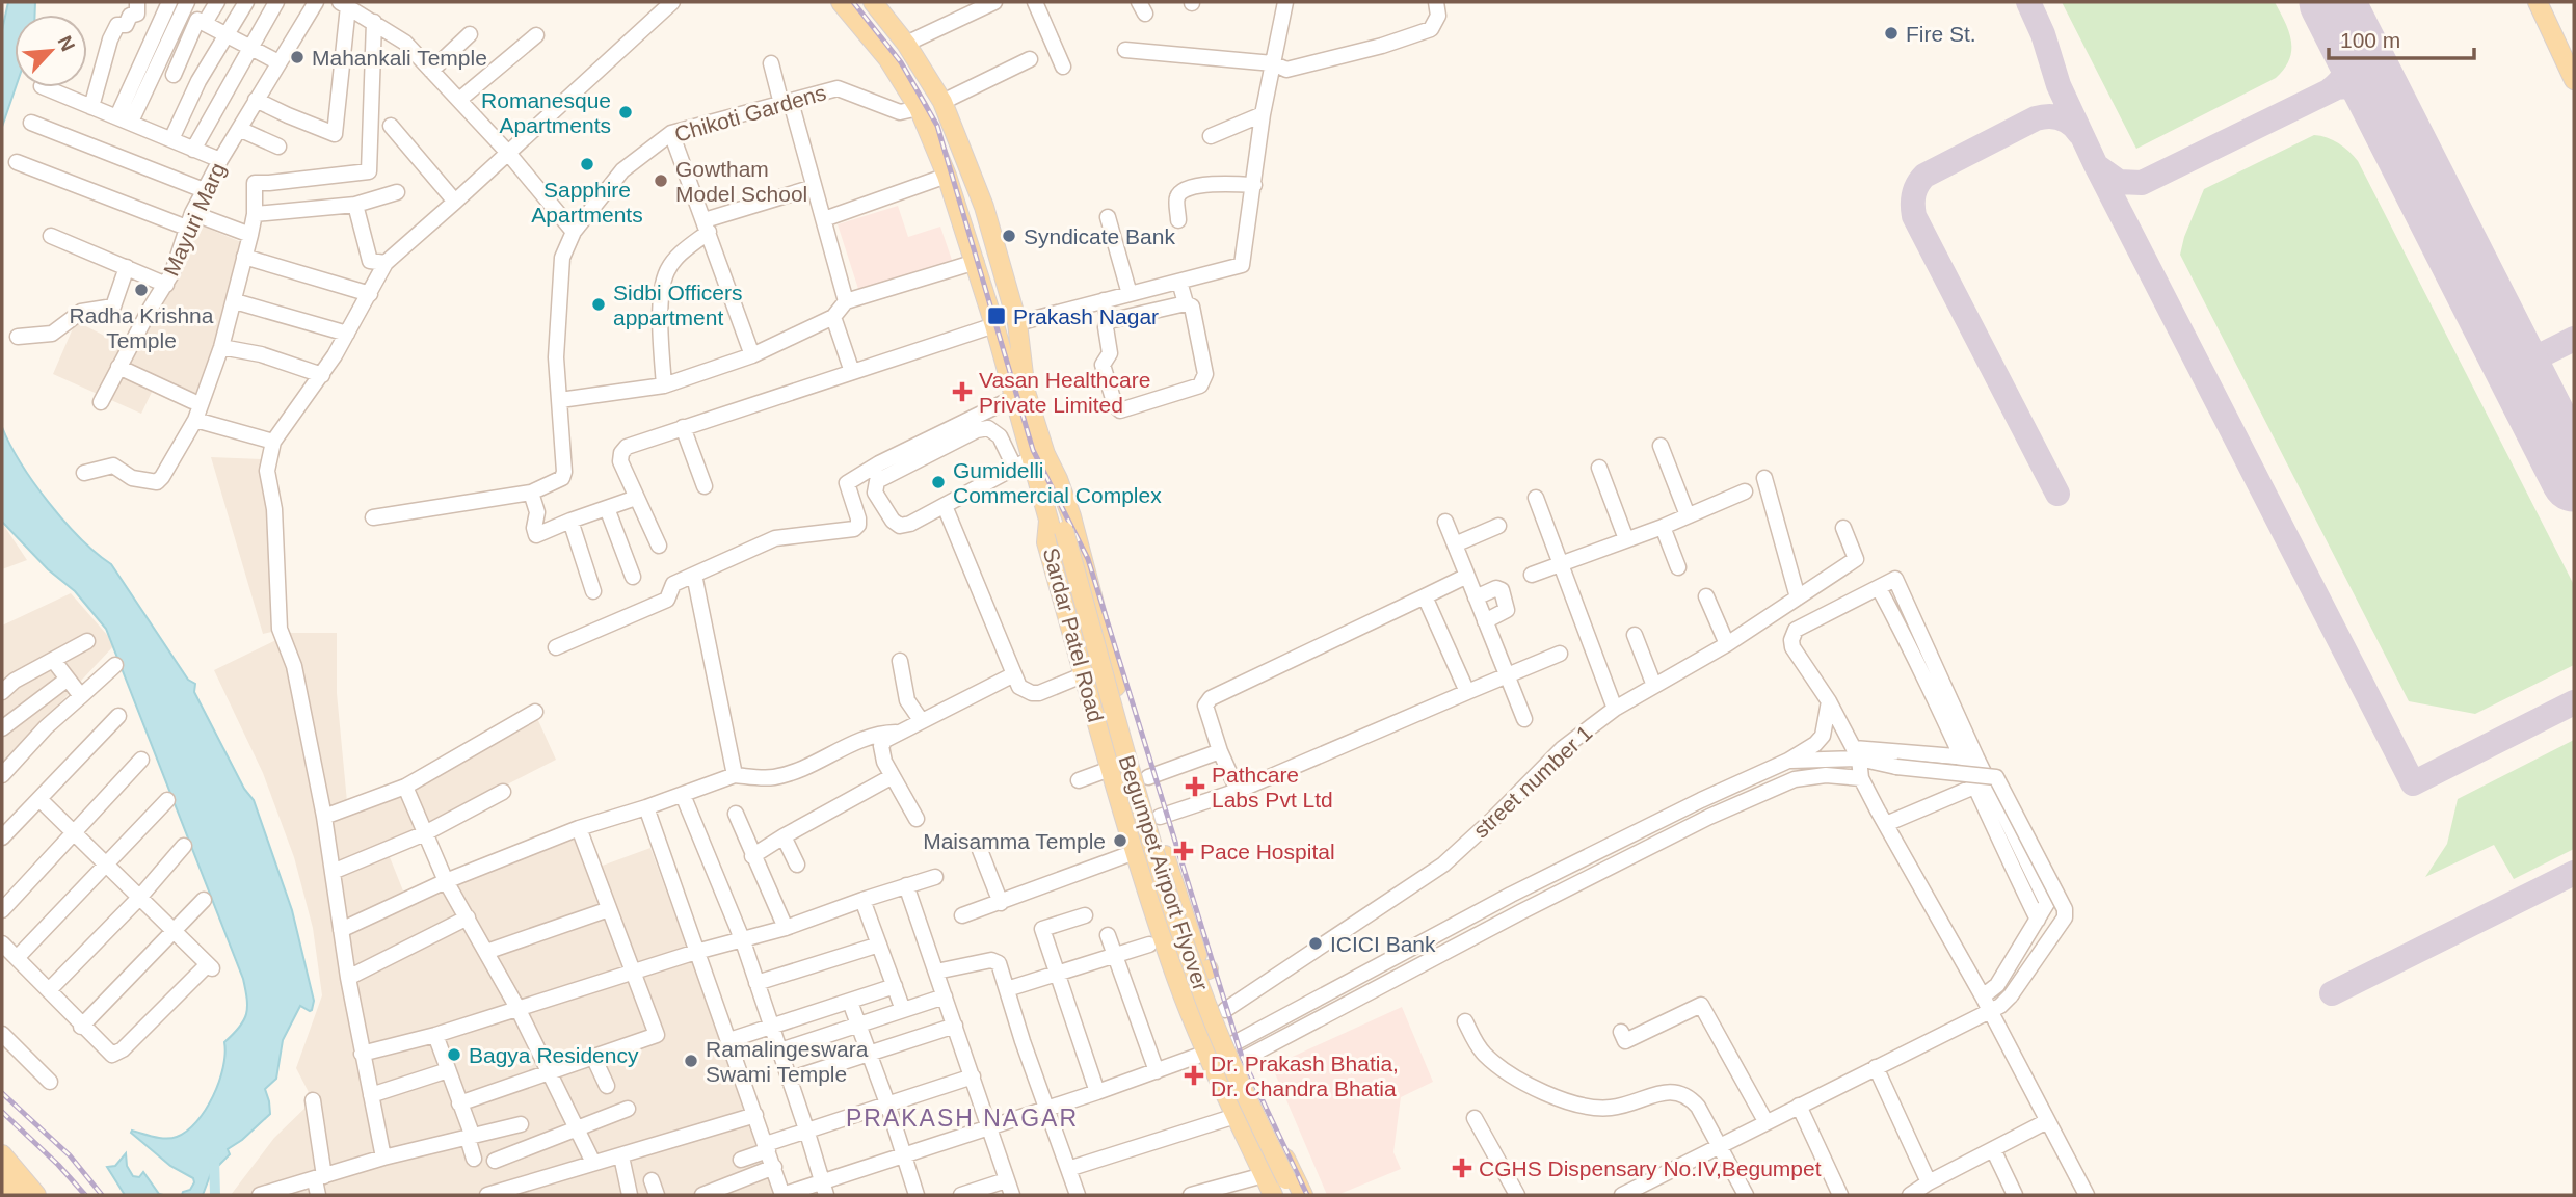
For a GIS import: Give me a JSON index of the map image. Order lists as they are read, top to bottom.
{
  "streets": {
    "main road": ["Sardar Patel Road", "Begumpet Airport Flyover"],
    "street": ["Chikoti Gardens", "Mayuri Marg", "street number 1"]
  },
  "crossings": [
    ["Chikoti Gardens", "Sardar Patel Road"],
    ["Sardar Patel Road", "Begumpet Airport Flyover"]
  ],
  "districts": ["PRAKASH NAGAR"],
  "places": {
    "other": [
      "Fire St.",
      "Mahankali Temple",
      "Romanesque Apartments",
      "Sapphire Apartments",
      "Gowtham Model School",
      "Syndicate Bank",
      "Radha Krishna Temple",
      "Sidbi Officers appartment",
      "Gumidelli Commercial Complex",
      "Maisamma Temple",
      "ICICI Bank",
      "Bagya Residency",
      "Ramalingeswara Swami Temple"
    ],
    "transit": ["Prakash Nagar"],
    "health": [
      "Vasan Healthcare Private Limited",
      "Pathcare Labs Pvt Ltd",
      "Pace Hospital",
      "Dr. Prakash Bhatia, Dr. Chandra Bhatia",
      "CGHS Dispensary No.IV,Begumpet"
    ]
  },
  "scale_bar": "100 m",
  "north": "top right"
}
